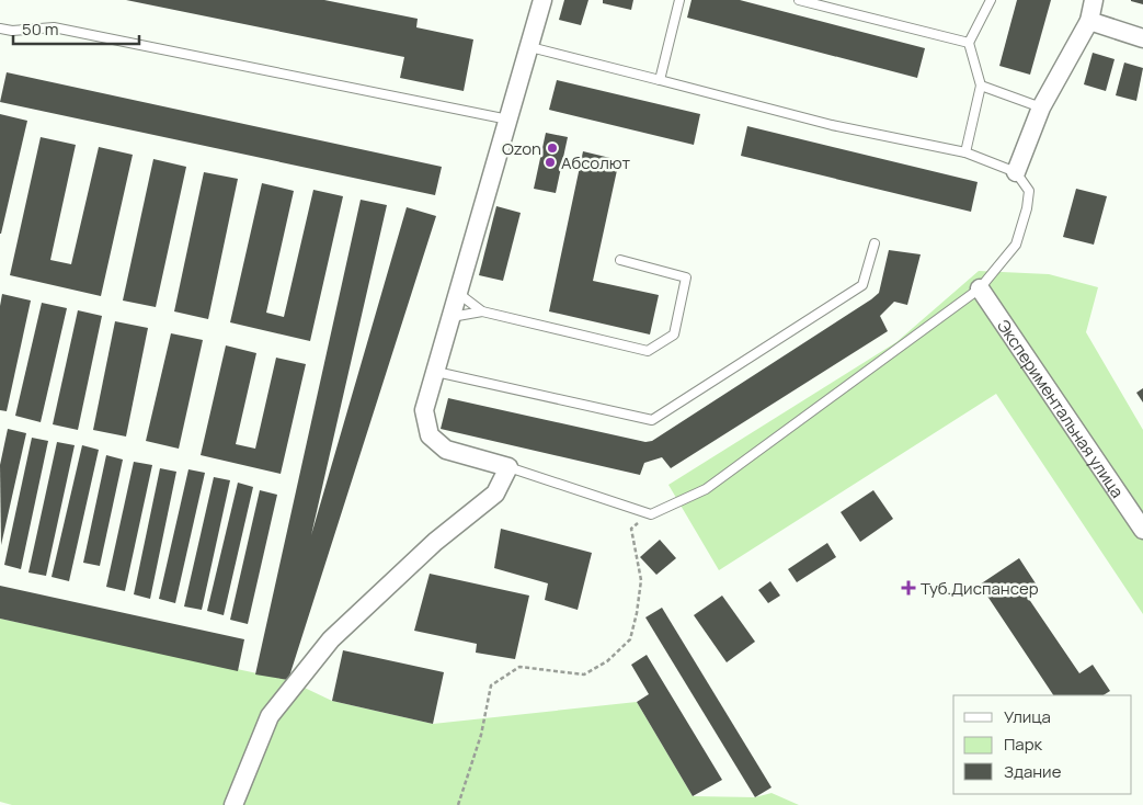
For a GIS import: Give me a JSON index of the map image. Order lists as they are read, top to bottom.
{
  "streets": {
    "street": ["Экспериментальная улица"]
  },
  "places": {
    "other": ["Ozon", "Абсолют"],
    "health": ["Туб.Диспансер"]
  },
  "legend": ["Улица", "Парк", "Здание"],
  "scale_bar": "50 m"
}
